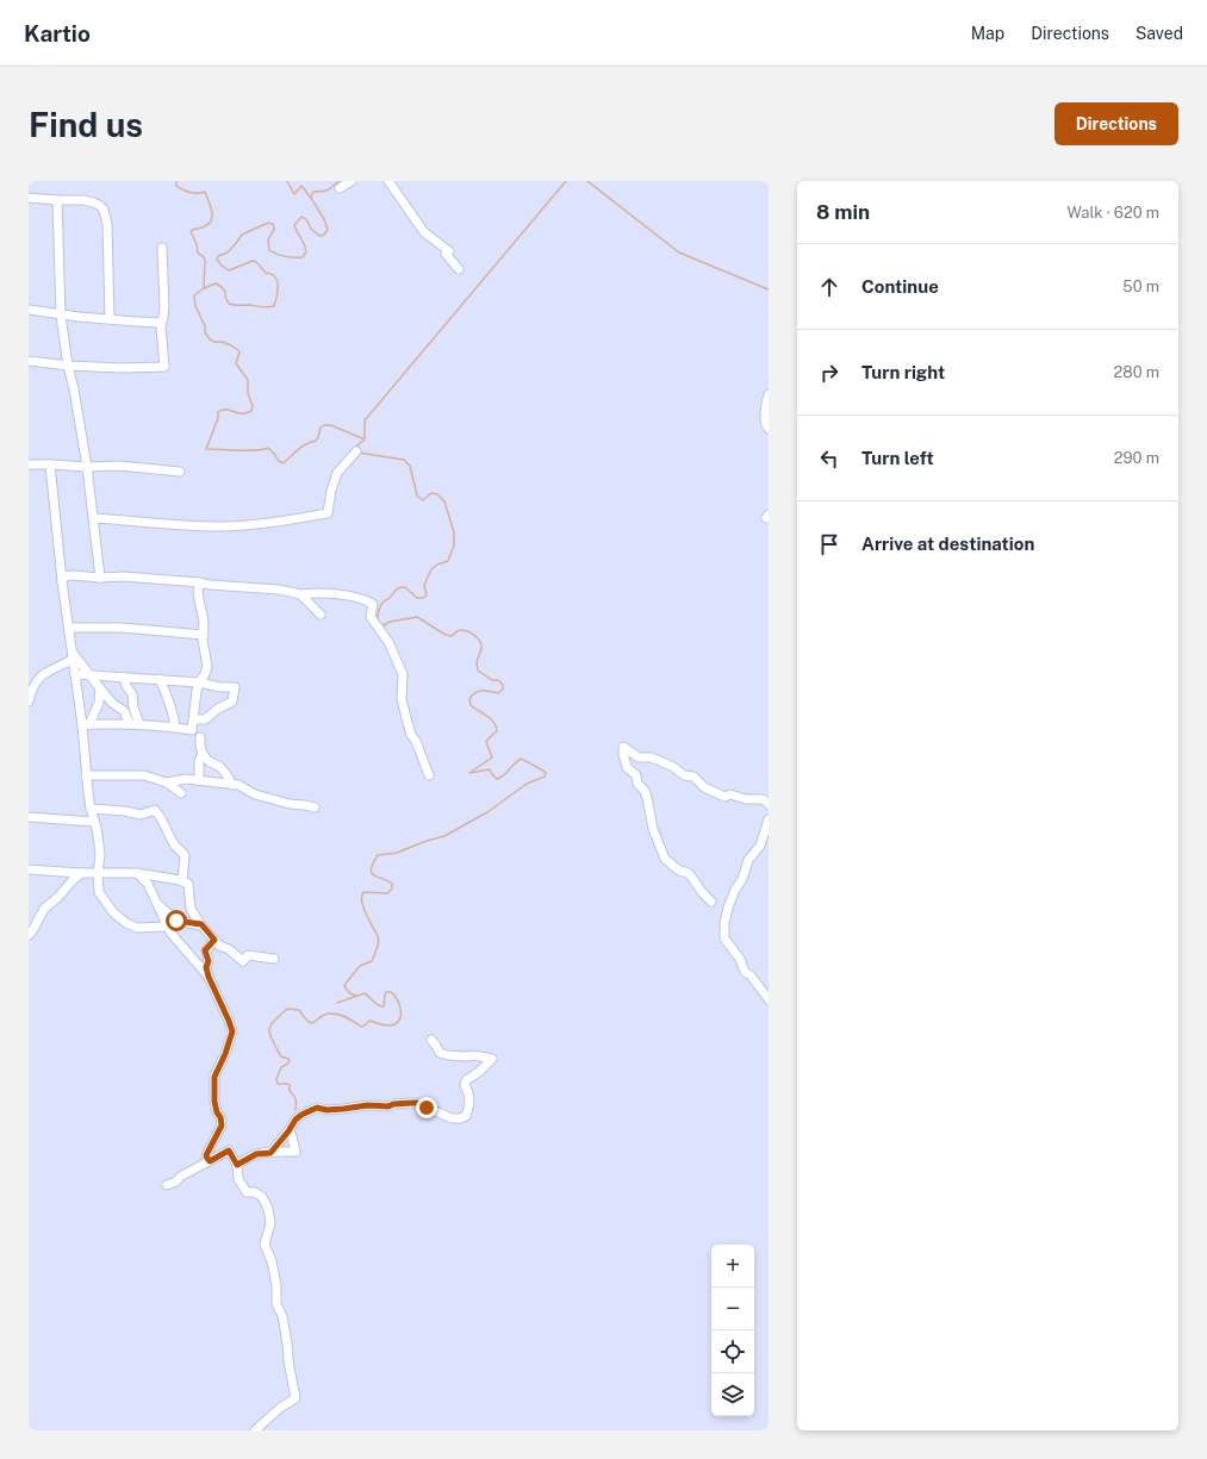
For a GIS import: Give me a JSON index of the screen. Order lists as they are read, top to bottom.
{
  "page": {
    "header": "Kartio",
    "nav": ["Map", "Directions", "Saved"],
    "buttons": "Directions",
    "title": "Find us",
    "heading": ["8 min", "Walk · 620 m"],
    "list": [
      ["Continue", "50 m"],
      ["Turn right", "280 m"],
      ["Turn left", "290 m"],
      "Arrive at destination"
    ],
    "map_buttons": ["+", "−"]
  }
}
